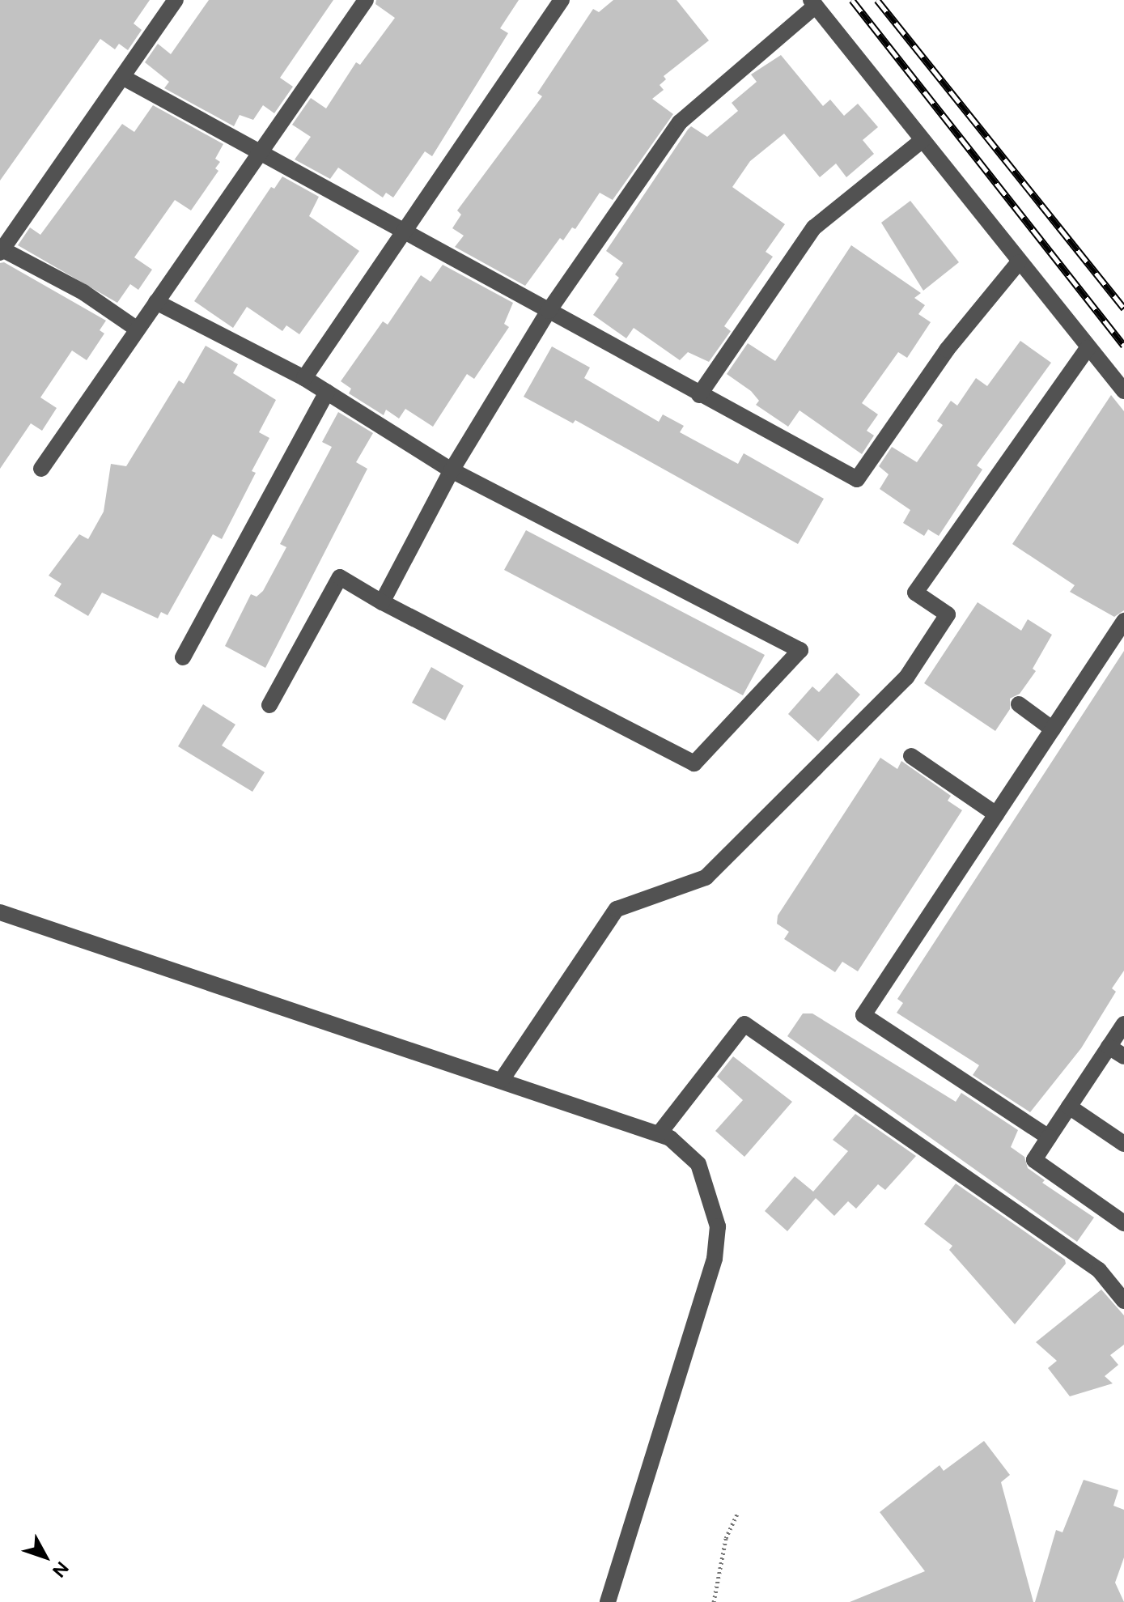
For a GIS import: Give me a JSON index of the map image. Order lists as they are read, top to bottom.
{
  "north": "bottom right"
}
